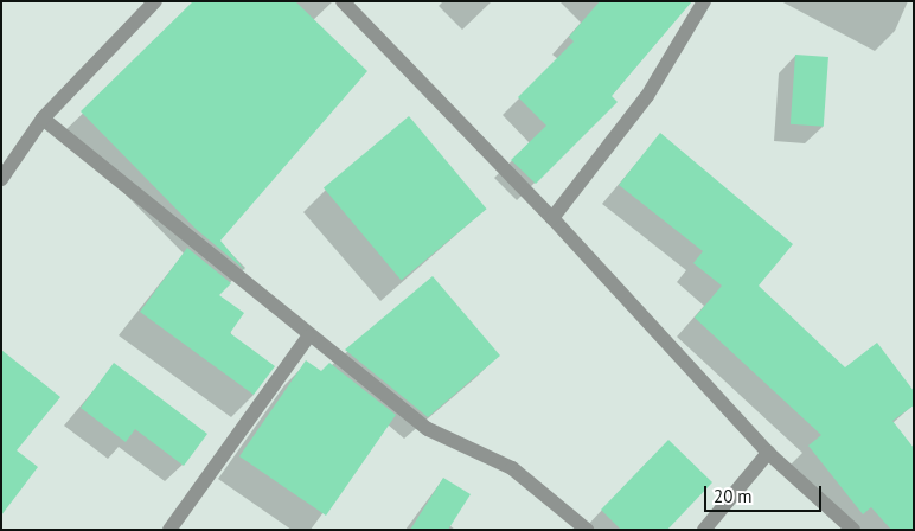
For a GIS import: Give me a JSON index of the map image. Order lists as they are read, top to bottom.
{
  "scale_bar": "20 m"
}
